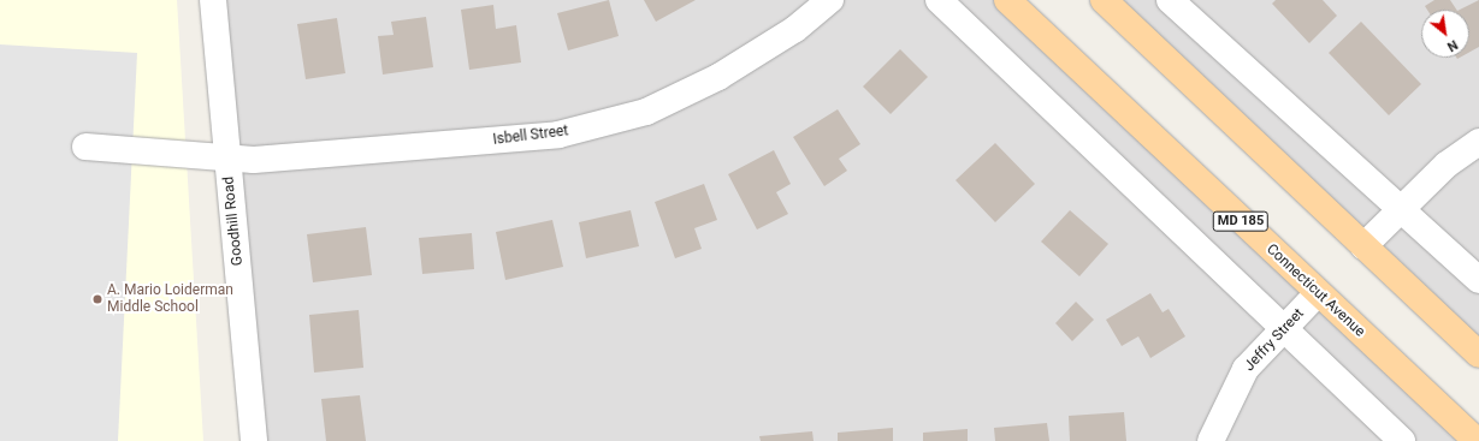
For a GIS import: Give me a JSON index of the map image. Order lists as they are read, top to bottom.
{
  "streets": {
    "main road": ["MD 185", "Connecticut Avenue"],
    "street": ["Isbell Street", "Goodhill Road", "Jeffry Street"]
  },
  "crossings": [
    ["Isbell Street", "Goodhill Road"],
    ["Connecticut Avenue", "Jeffry Street"]
  ],
  "places": ["A. Mario Loiderman Middle School"],
  "north": "bottom right"
}
